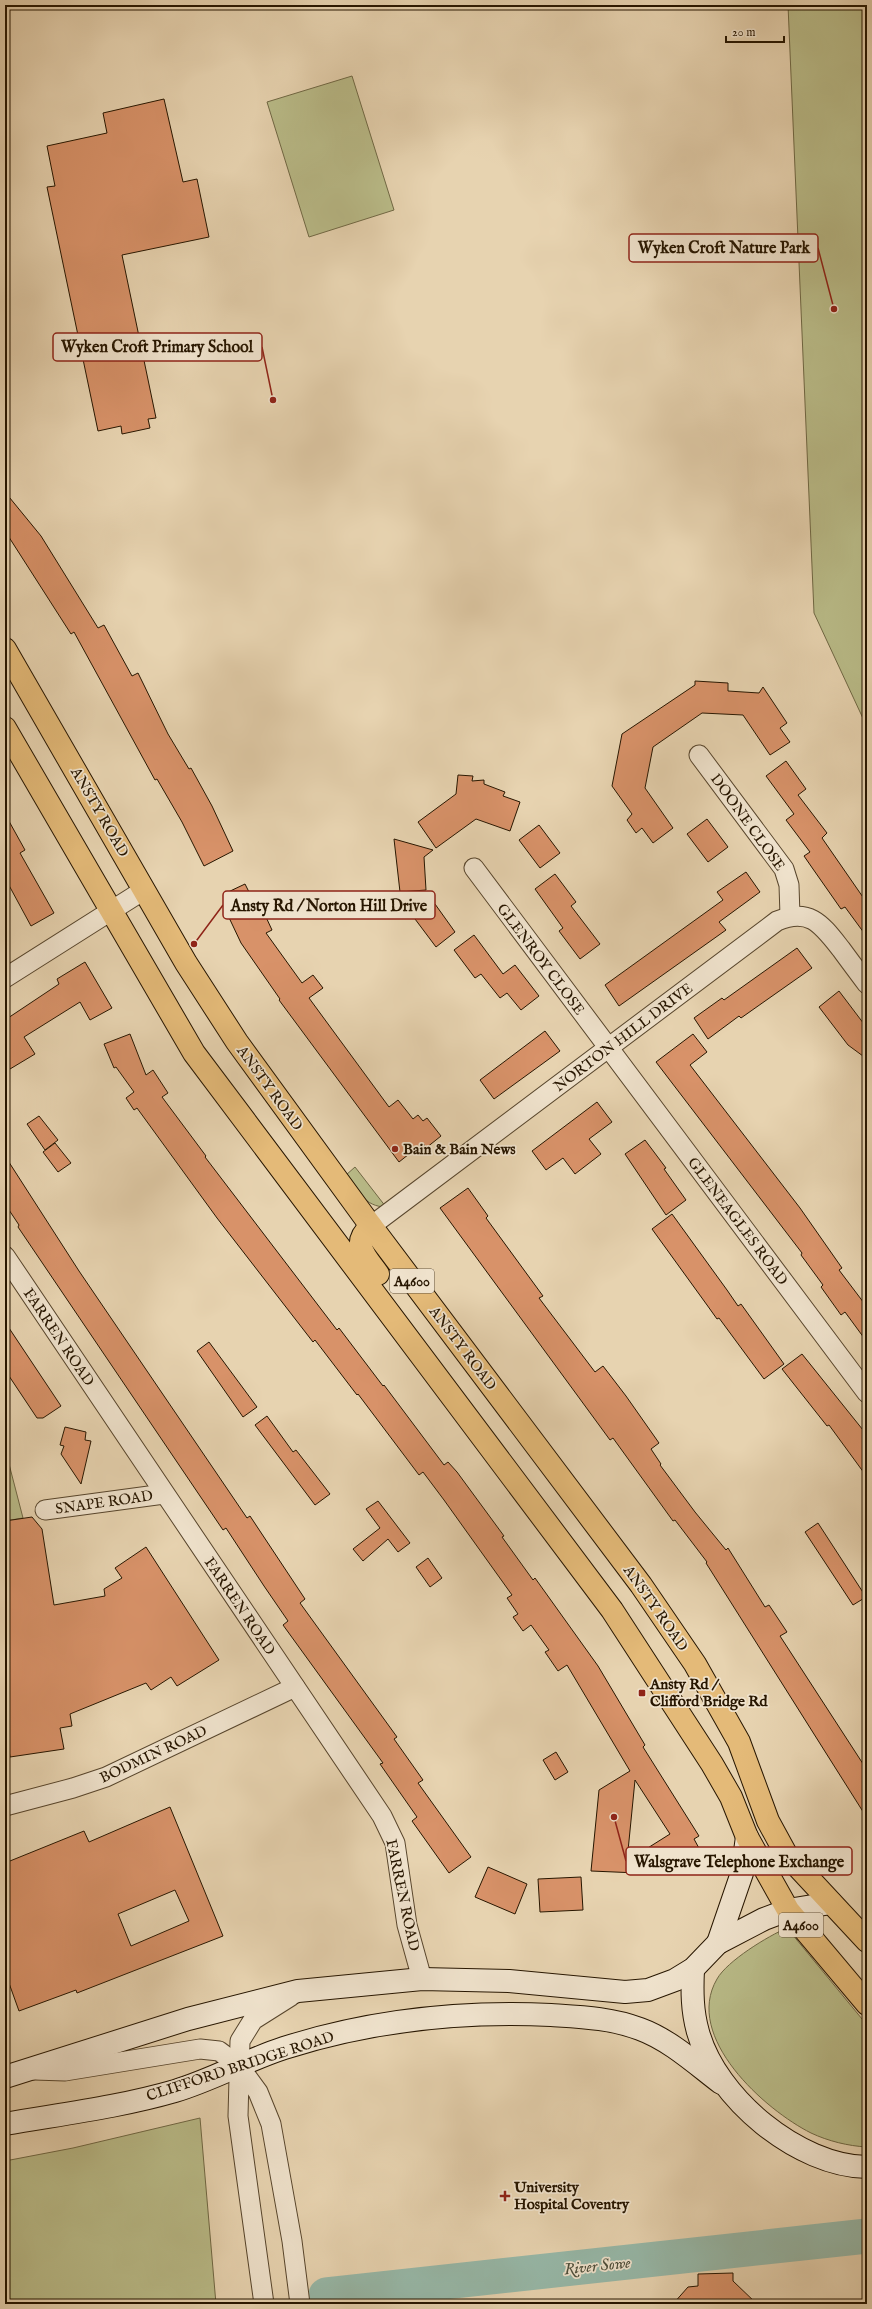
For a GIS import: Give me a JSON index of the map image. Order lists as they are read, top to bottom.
{
  "streets": {
    "highway": ["ANSTY ROAD", "A4600"],
    "main road": ["CLIFFORD BRIDGE ROAD"],
    "street": [
      "DOONE CLOSE",
      "GLENROY CLOSE",
      "NORTON HILL DRIVE",
      "GLENEAGLES ROAD",
      "FARREN ROAD",
      "SNAPE ROAD",
      "BODMIN ROAD"
    ]
  },
  "crossings": [
    ["ANSTY ROAD", "NORTON HILL DRIVE"],
    ["ANSTY ROAD", "A4600"],
    ["DOONE CLOSE", "NORTON HILL DRIVE"],
    ["GLENROY CLOSE", "NORTON HILL DRIVE"],
    ["GLENROY CLOSE", "GLENEAGLES ROAD"],
    ["NORTON HILL DRIVE", "GLENEAGLES ROAD"],
    ["FARREN ROAD", "SNAPE ROAD"],
    ["FARREN ROAD", "BODMIN ROAD"]
  ],
  "water": ["River Sowe"],
  "places": {
    "other": [
      "Wyken Croft Nature Park",
      "Wyken Croft Primary School",
      "Ansty Rd / Norton Hill Drive",
      "Bain & Bain News",
      "Walsgrave Telephone Exchange"
    ],
    "transit": ["Ansty Rd / Clifford Bridge Rd"],
    "health": ["University Hospital Coventry"]
  },
  "scale_bar": "20 m"
}
